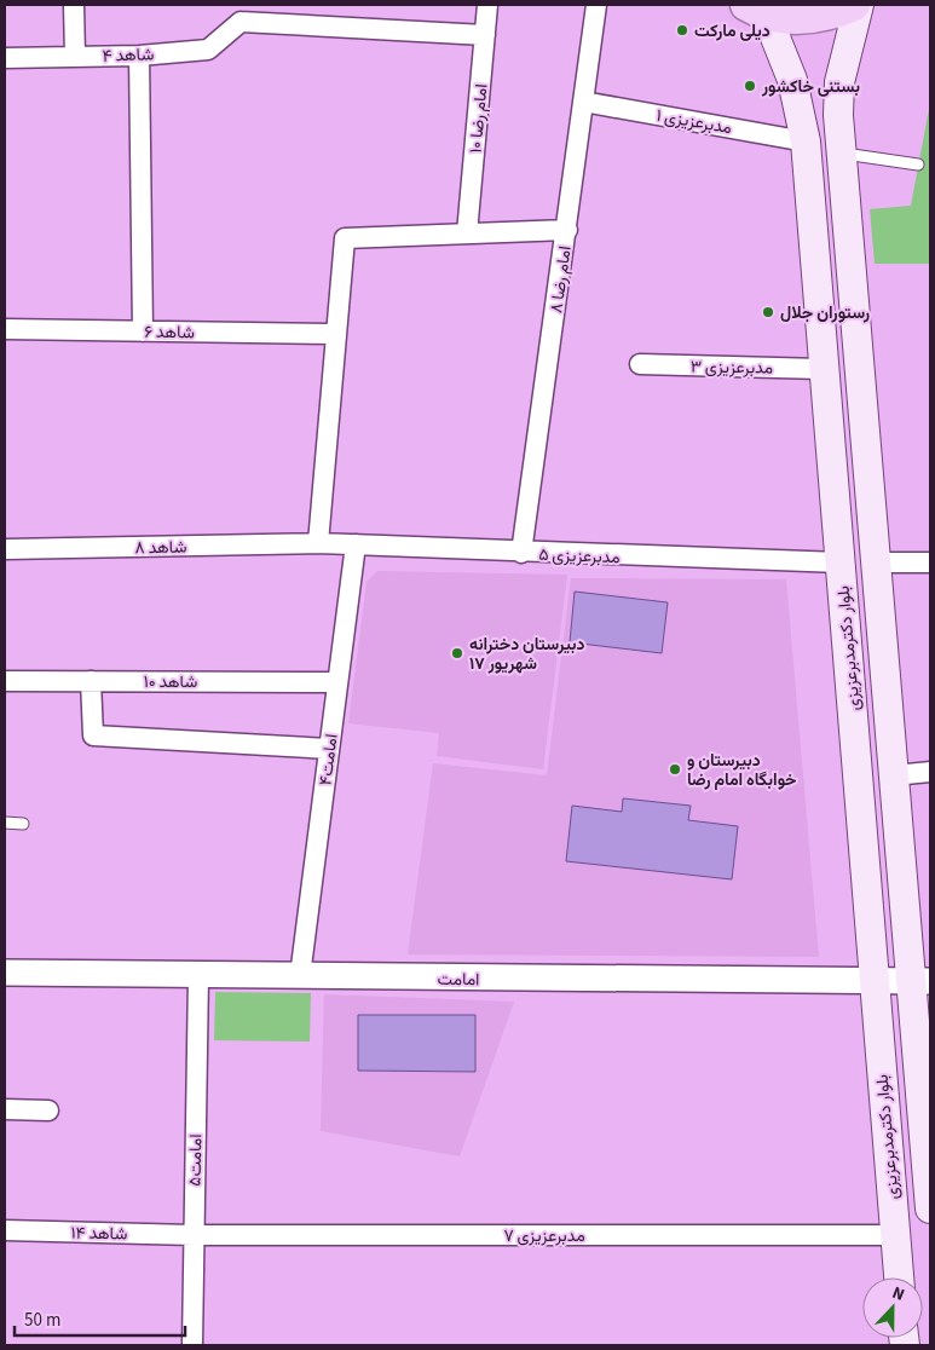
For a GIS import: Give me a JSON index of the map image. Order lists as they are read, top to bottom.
{
  "streets": {
    "main road": ["بلوار دکترمدبرعزیزی"],
    "street": [
      "شاهد ۴",
      "امام رضا ۱۰",
      "مدبرعزیزی ۱",
      "امام رضا ۸",
      "شاهد ۶",
      "مدبرعزیزی ۳",
      "شاهد ۸",
      "مدبرعزیزی ۵",
      "شاهد ۱۰",
      "امامت۴",
      "امامت",
      "امامت۵",
      "شاهد ۱۴",
      "مدبرعزیزی ۷"
    ]
  },
  "crossings": [
    ["مدبرعزیزی ۱", "امام رضا ۸"],
    ["مدبرعزیزی ۱", "بلوار دکترمدبرعزیزی"],
    ["امام رضا ۸", "مدبرعزیزی ۵"],
    ["مدبرعزیزی ۳", "بلوار دکترمدبرعزیزی"],
    ["شاهد ۸", "مدبرعزیزی ۵"],
    ["مدبرعزیزی ۵", "بلوار دکترمدبرعزیزی"],
    ["مدبرعزیزی ۵", "امامت۴"],
    ["بلوار دکترمدبرعزیزی", "امامت"],
    ["بلوار دکترمدبرعزیزی", "مدبرعزیزی ۷"],
    ["شاهد ۱۰", "امامت۴"],
    ["امامت۴", "امامت"],
    ["امامت", "امامت۵"],
    ["امامت۵", "شاهد ۱۴"],
    ["امامت۵", "مدبرعزیزی ۷"],
    ["شاهد ۱۴", "مدبرعزیزی ۷"]
  ],
  "places": [
    "دیلی مارکت",
    "بستنی خاکشور",
    "رستوران جلال",
    "دبیرستان دخترانه ۱۷ شهریور",
    "دبیرستان و خوابگاه امام رضا"
  ],
  "scale_bar": "50 m",
  "north": "top"
}
